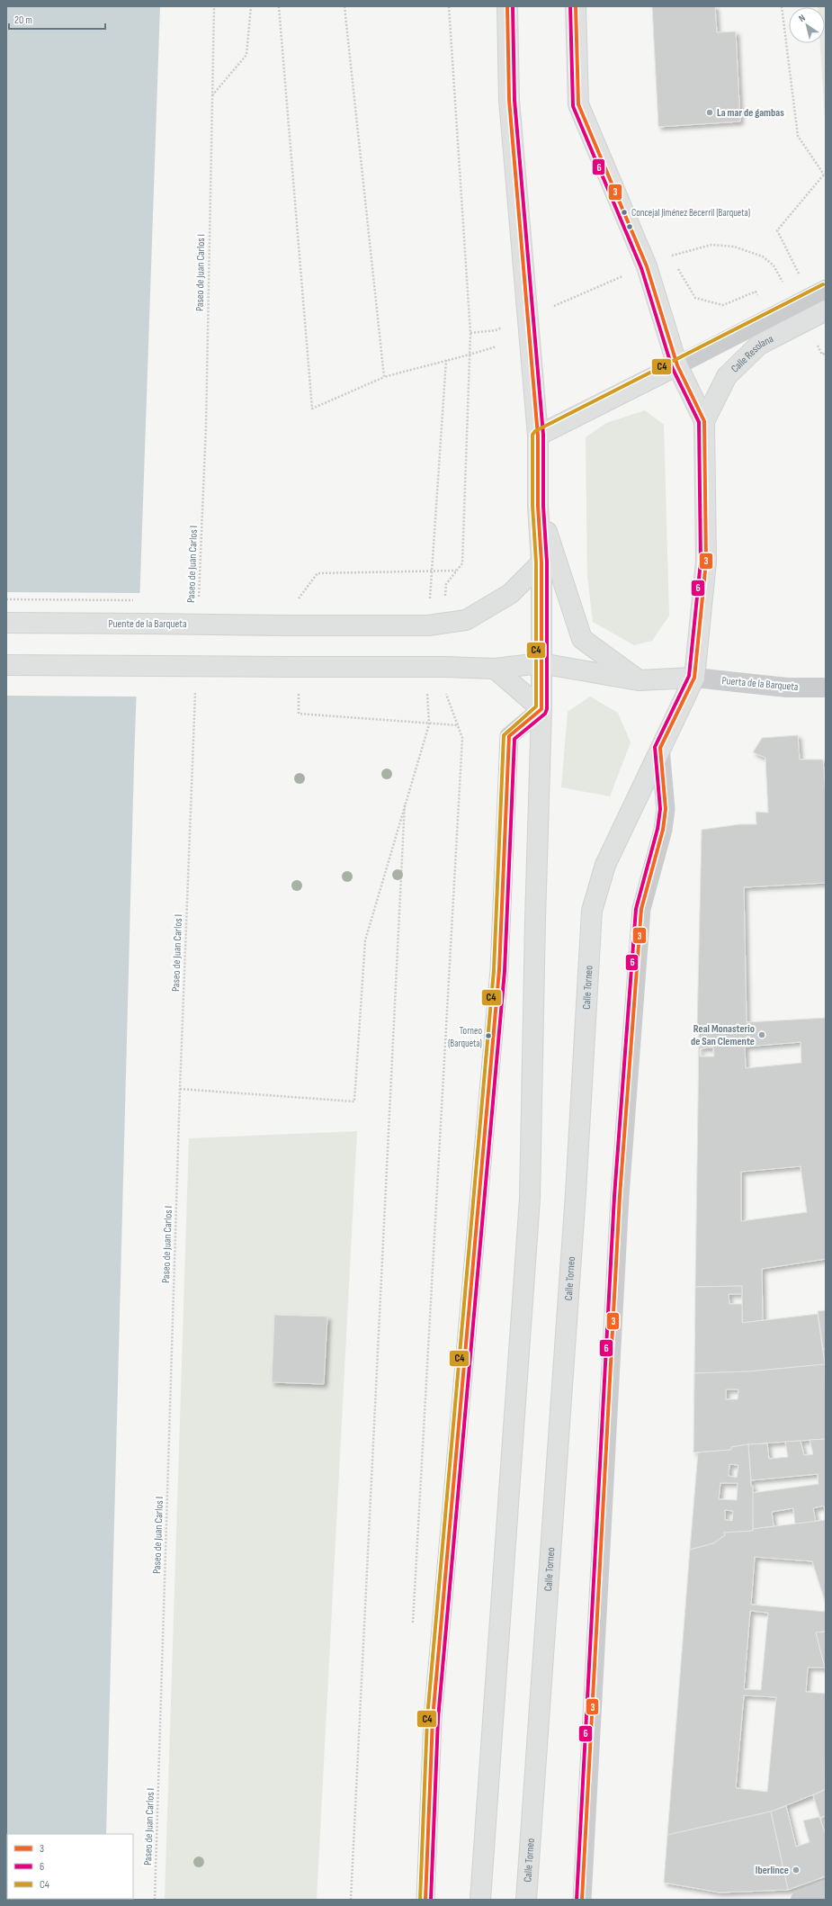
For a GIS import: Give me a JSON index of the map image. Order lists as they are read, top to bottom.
{
  "streets": {
    "main road": ["Calle Resolana", "Puente de la Barqueta", "Calle Torneo"],
    "street": ["Puerta de la Barqueta"],
    "path": ["Paseo de Juan Carlos I"]
  },
  "crossings": [
    ["Puerta de la Barqueta", "Calle Torneo"]
  ],
  "places": [
    "La mar de gambas",
    "Concejal Jiménez Becerril (Barqueta)",
    "Real Monasterio de San Clemente",
    "Torneo (Barqueta)",
    "Iberlince"
  ],
  "lines": ["transit line 3", "transit line 6", "transit line C4"],
  "legend": ["3", "6", "C4"],
  "scale_bar": "20 m",
  "north": "top left"
}
